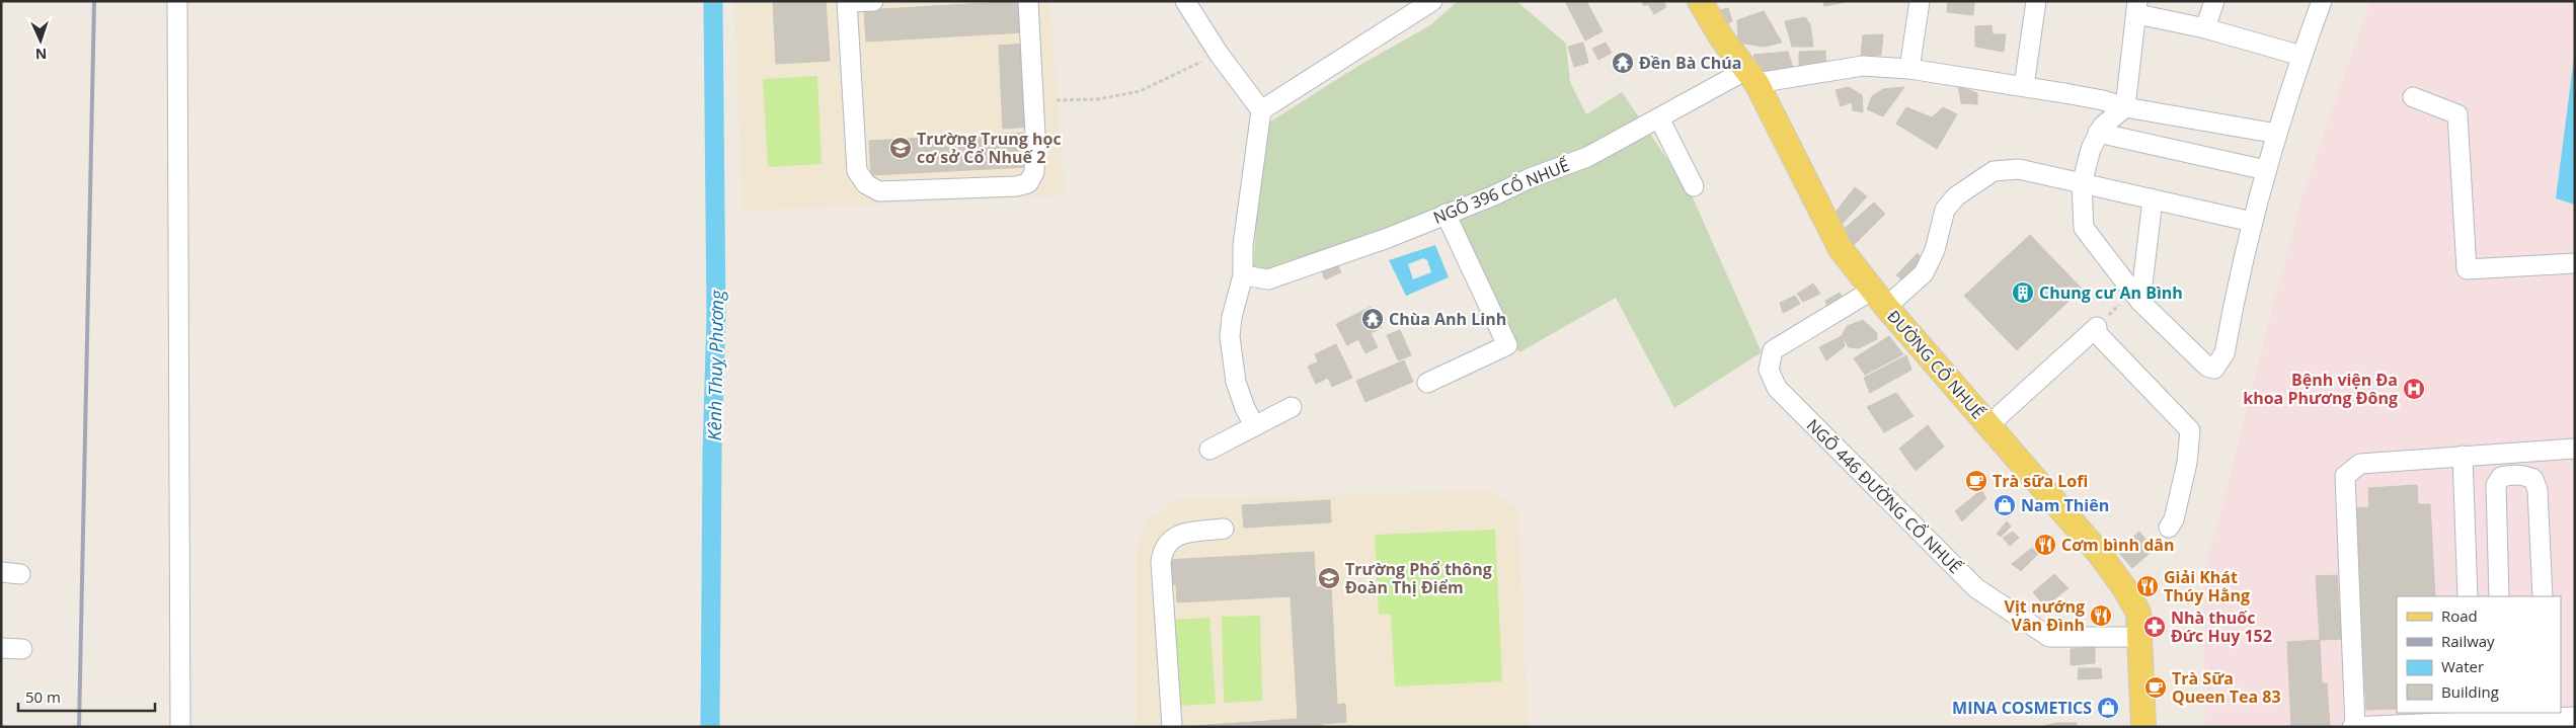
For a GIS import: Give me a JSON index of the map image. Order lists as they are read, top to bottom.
{
  "streets": {
    "main road": ["ĐƯỜNG CỔ NHUẾ"],
    "street": ["NGÕ 396 CỔ NHUẾ", "NGÕ 446 ĐƯỜNG CỔ NHUẾ"]
  },
  "crossings": [
    ["NGÕ 396 CỔ NHUẾ", "ĐƯỜNG CỔ NHUẾ"],
    ["ĐƯỜNG CỔ NHUẾ", "NGÕ 446 ĐƯỜNG CỔ NHUẾ"]
  ],
  "water": ["Kênh Thuỵ Phương"],
  "places": {
    "temple": ["Đền Bà Chúa", "Chùa Anh Linh"],
    "school or university": ["Trường Trung học cơ sở Cổ Nhuế 2", "Trường Phổ thông Đoàn Thị Điểm"],
    "building": ["Chung cư An Bình"],
    "hospital": ["Bệnh viện Đa khoa Phương Đông"],
    "cafe": ["Trà sữa Lofi", "Trà Sữa Queen Tea 83"],
    "shop": ["Nam Thiên", "MINA COSMETICS"],
    "restaurant": ["Cơm bình dân", "Giải Khát Thúy Hằng", "Vịt nướng Vân Đình"],
    "pharmacy": ["Nhà thuốc Đức Huy 152"]
  },
  "legend": [
    "Road",
    "Railway",
    "Water",
    "Building"
  ],
  "scale_bar": "50 m",
  "north": "bottom"
}
